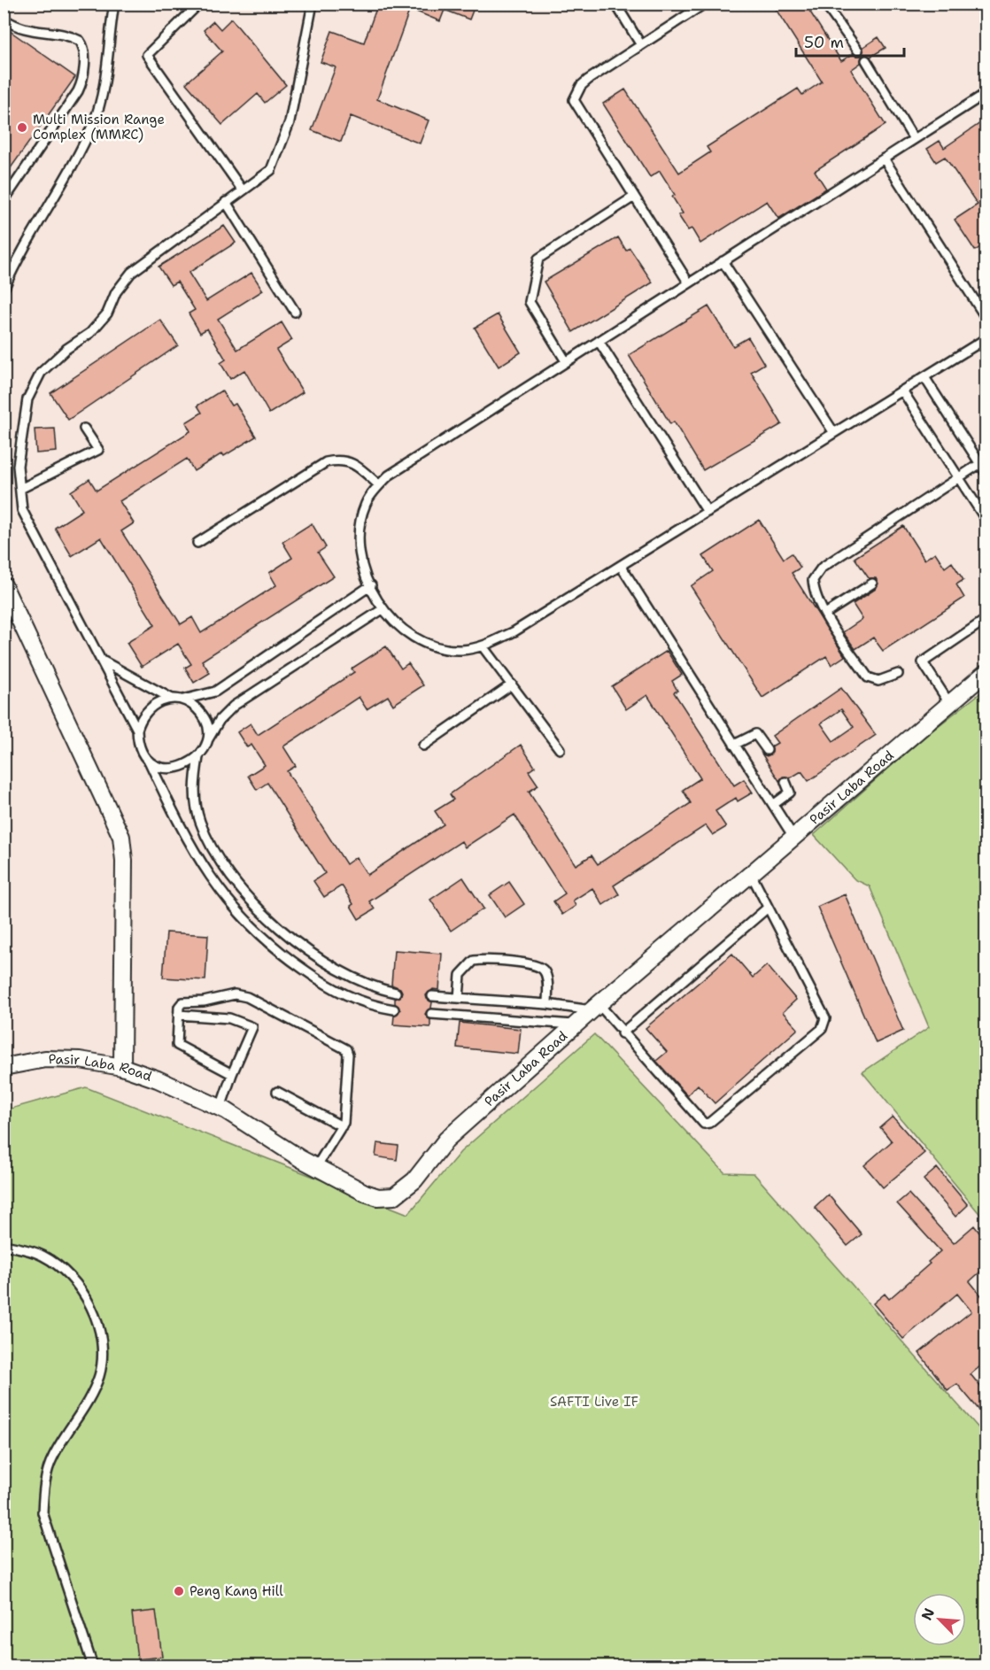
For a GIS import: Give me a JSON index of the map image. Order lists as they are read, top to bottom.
{
  "streets": {
    "street": ["Pasir Laba Road"]
  },
  "parks": ["SAFTI Live IF"],
  "places": ["Multi Mission Range Complex (MMRC)", "Peng Kang Hill"],
  "scale_bar": "50 m",
  "north": "top left"
}
